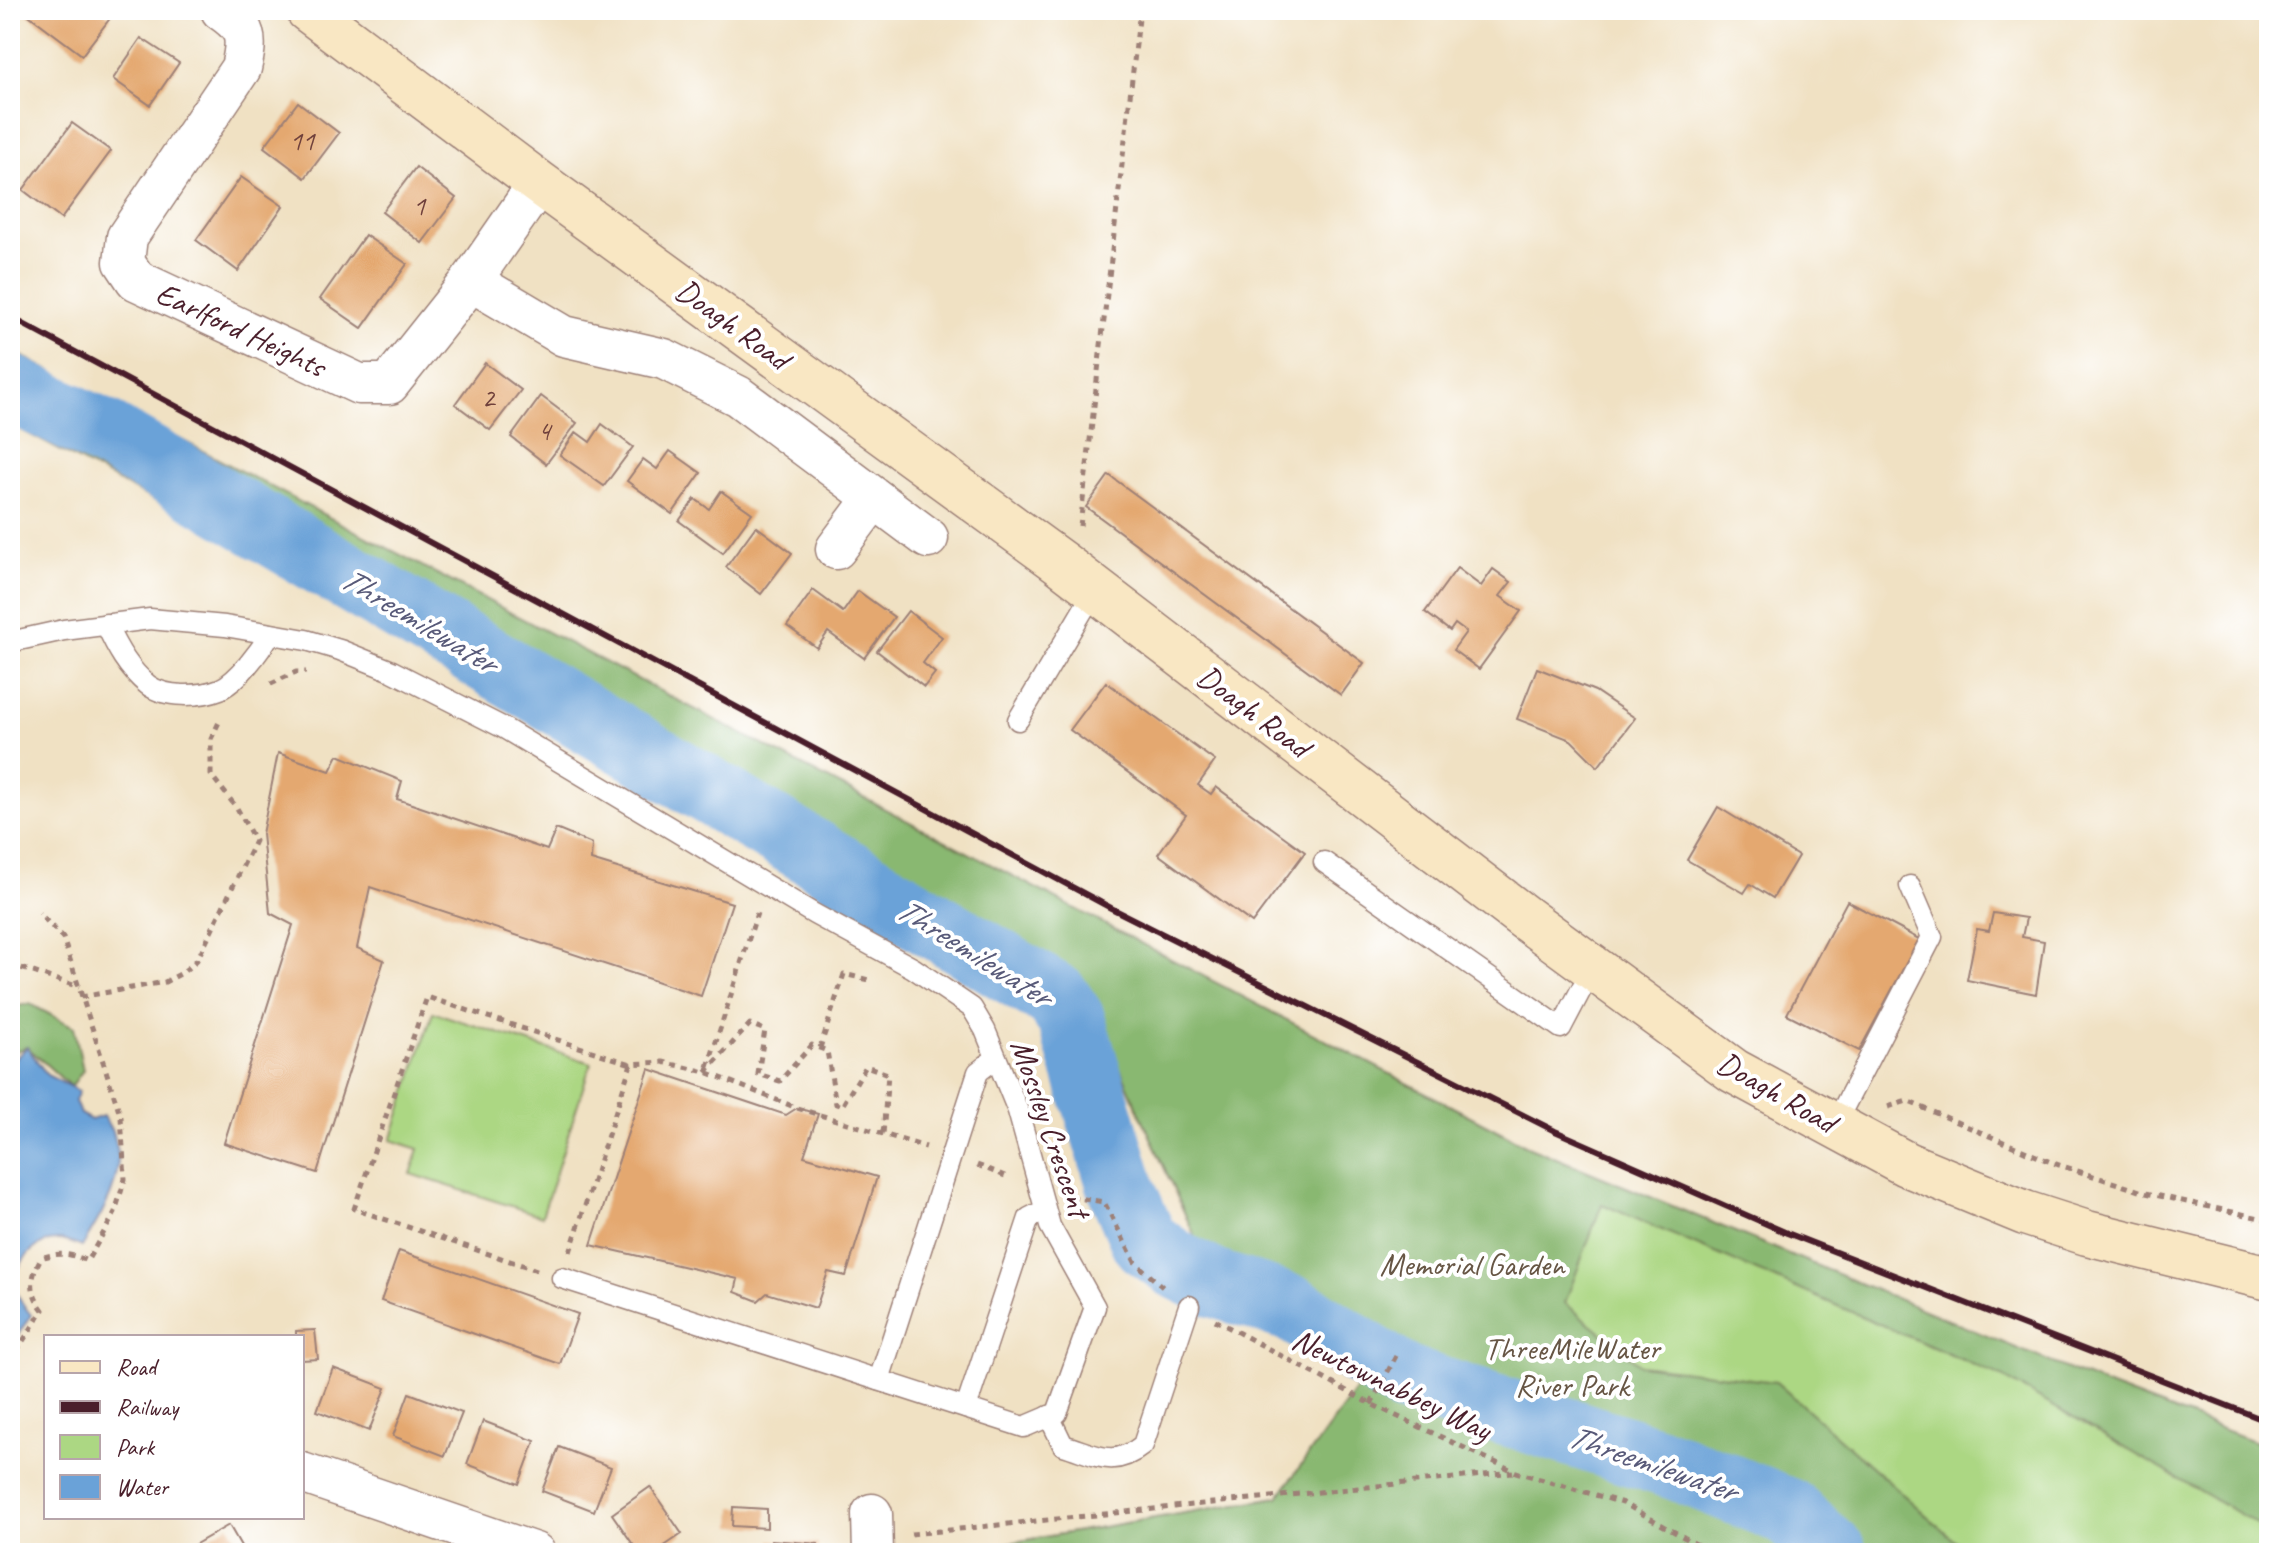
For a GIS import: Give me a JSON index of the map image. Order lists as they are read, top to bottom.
{
  "streets": {
    "main road": ["Doagh Road"],
    "street": ["Earlford Heights"],
    "lane": ["Mossley Crescent"],
    "path": ["Newtownabbey Way"]
  },
  "crossings": [
    ["Doagh Road", "Earlford Heights"]
  ],
  "water": ["Threemilewater"],
  "parks": ["Memorial Garden", "ThreeMileWater River Park"],
  "house_numbers": [
    "11",
    "1",
    "2",
    "4"
  ],
  "legend": [
    "Road",
    "Railway",
    "Park",
    "Water"
  ]
}
